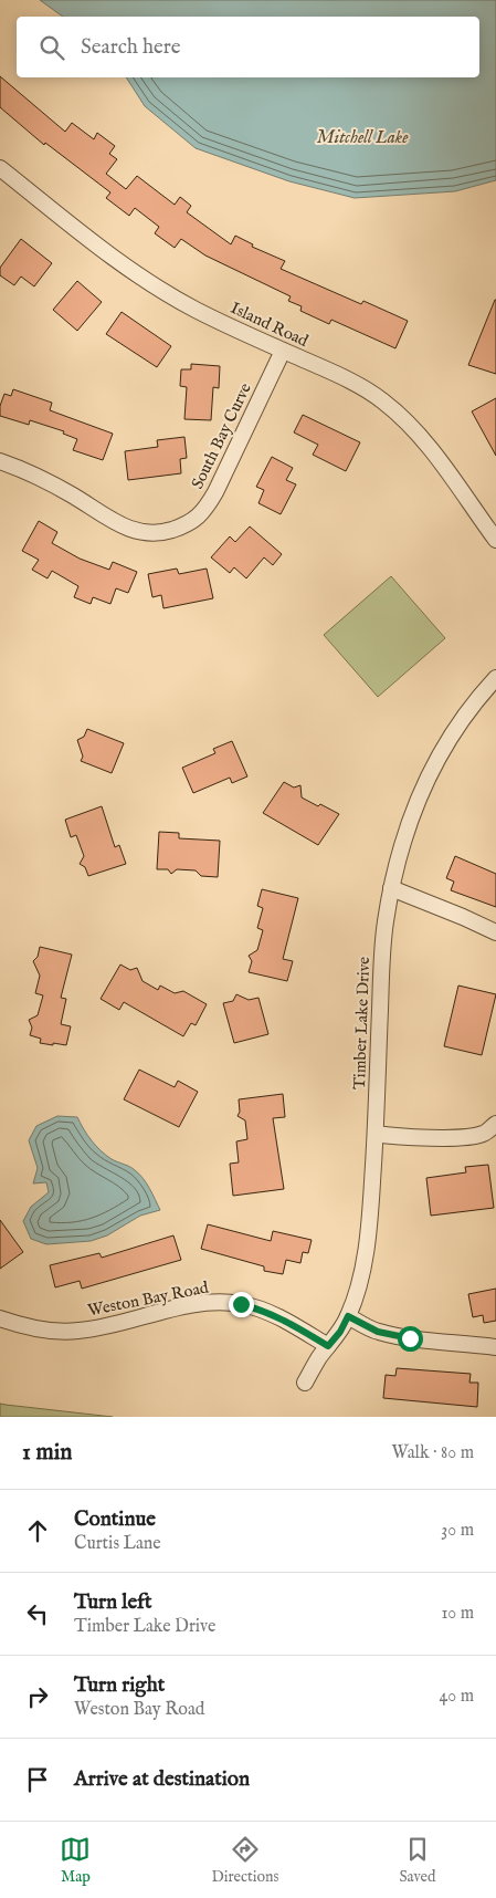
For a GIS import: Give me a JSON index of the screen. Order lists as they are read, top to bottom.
{
  "streets": {
    "street": [
      "Island Road",
      "South Bay Curve",
      "Timber Lake Drive",
      "Weston Bay Road"
    ]
  },
  "crossings": [
    ["Island Road", "South Bay Curve"],
    ["Timber Lake Drive", "Weston Bay Road"]
  ],
  "water": ["Mitchell Lake"],
  "page": {
    "search": "Search here",
    "heading": ["1 min", "Walk · 80 m"],
    "list": [
      ["Continue", "Curtis Lane", "30 m"],
      ["Turn left", "Timber Lake Drive", "10 m"],
      ["Turn right", "Weston Bay Road", "40 m"],
      "Arrive at destination"
    ],
    "nav": ["Map", "Directions", "Saved"]
  }
}
